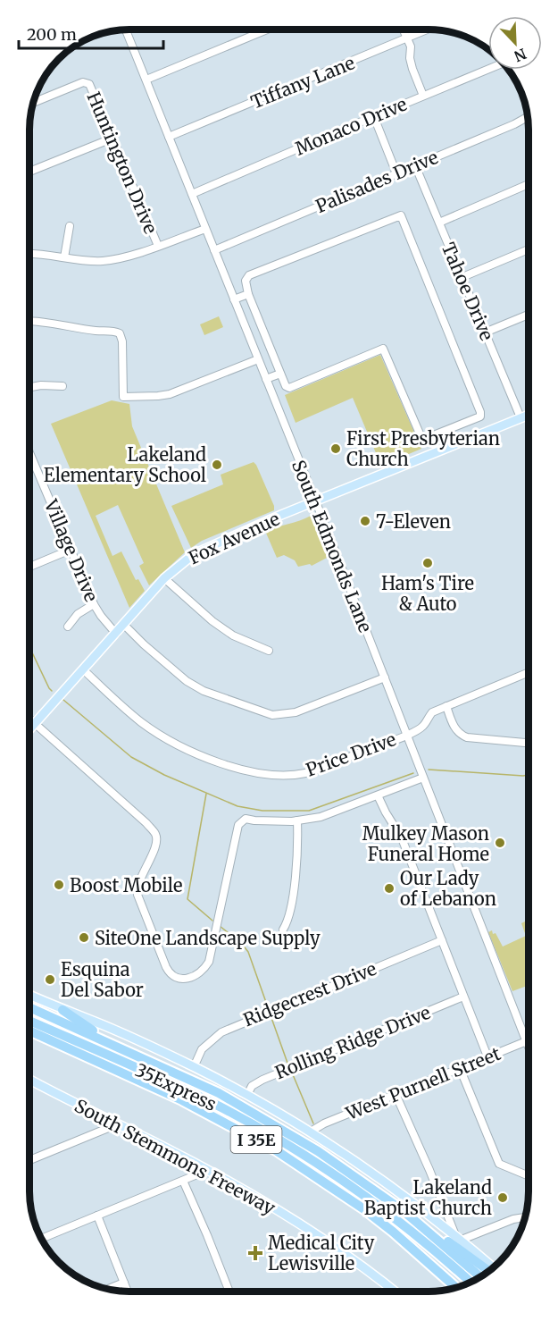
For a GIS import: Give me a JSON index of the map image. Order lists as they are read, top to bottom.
{
  "streets": {
    "highway": ["35Express", "I 35E"],
    "main road": ["Fox Avenue", "South Stemmons Freeway"],
    "street": [
      "Tiffany Lane",
      "Monaco Drive",
      "Huntington Drive",
      "Palisades Drive",
      "Tahoe Drive",
      "South Edmonds Lane",
      "Village Drive",
      "Price Drive",
      "Ridgecrest Drive",
      "Rolling Ridge Drive",
      "West Purnell Street"
    ]
  },
  "crossings": [
    ["Tiffany Lane", "South Edmonds Lane"],
    ["Monaco Drive", "South Edmonds Lane"],
    ["Palisades Drive", "Tahoe Drive"],
    ["Palisades Drive", "South Edmonds Lane"],
    ["Tahoe Drive", "Fox Avenue"],
    ["Fox Avenue", "South Edmonds Lane"],
    ["Fox Avenue", "Village Drive"],
    ["Fox Avenue", "Price Drive"],
    ["South Edmonds Lane", "Price Drive"],
    ["South Edmonds Lane", "West Purnell Street"]
  ],
  "places": {
    "other": [
      "First Presbyterian Church",
      "Lakeland Elementary School",
      "7-Eleven",
      "Ham's Tire & Auto",
      "Mulkey Mason Funeral Home",
      "Boost Mobile",
      "Our Lady of Lebanon",
      "SiteOne Landscape Supply",
      "Esquina Del Sabor",
      "Lakeland Baptist Church"
    ],
    "health": ["Medical City Lewisville"]
  },
  "scale_bar": "200 m",
  "north": "bottom right"
}
